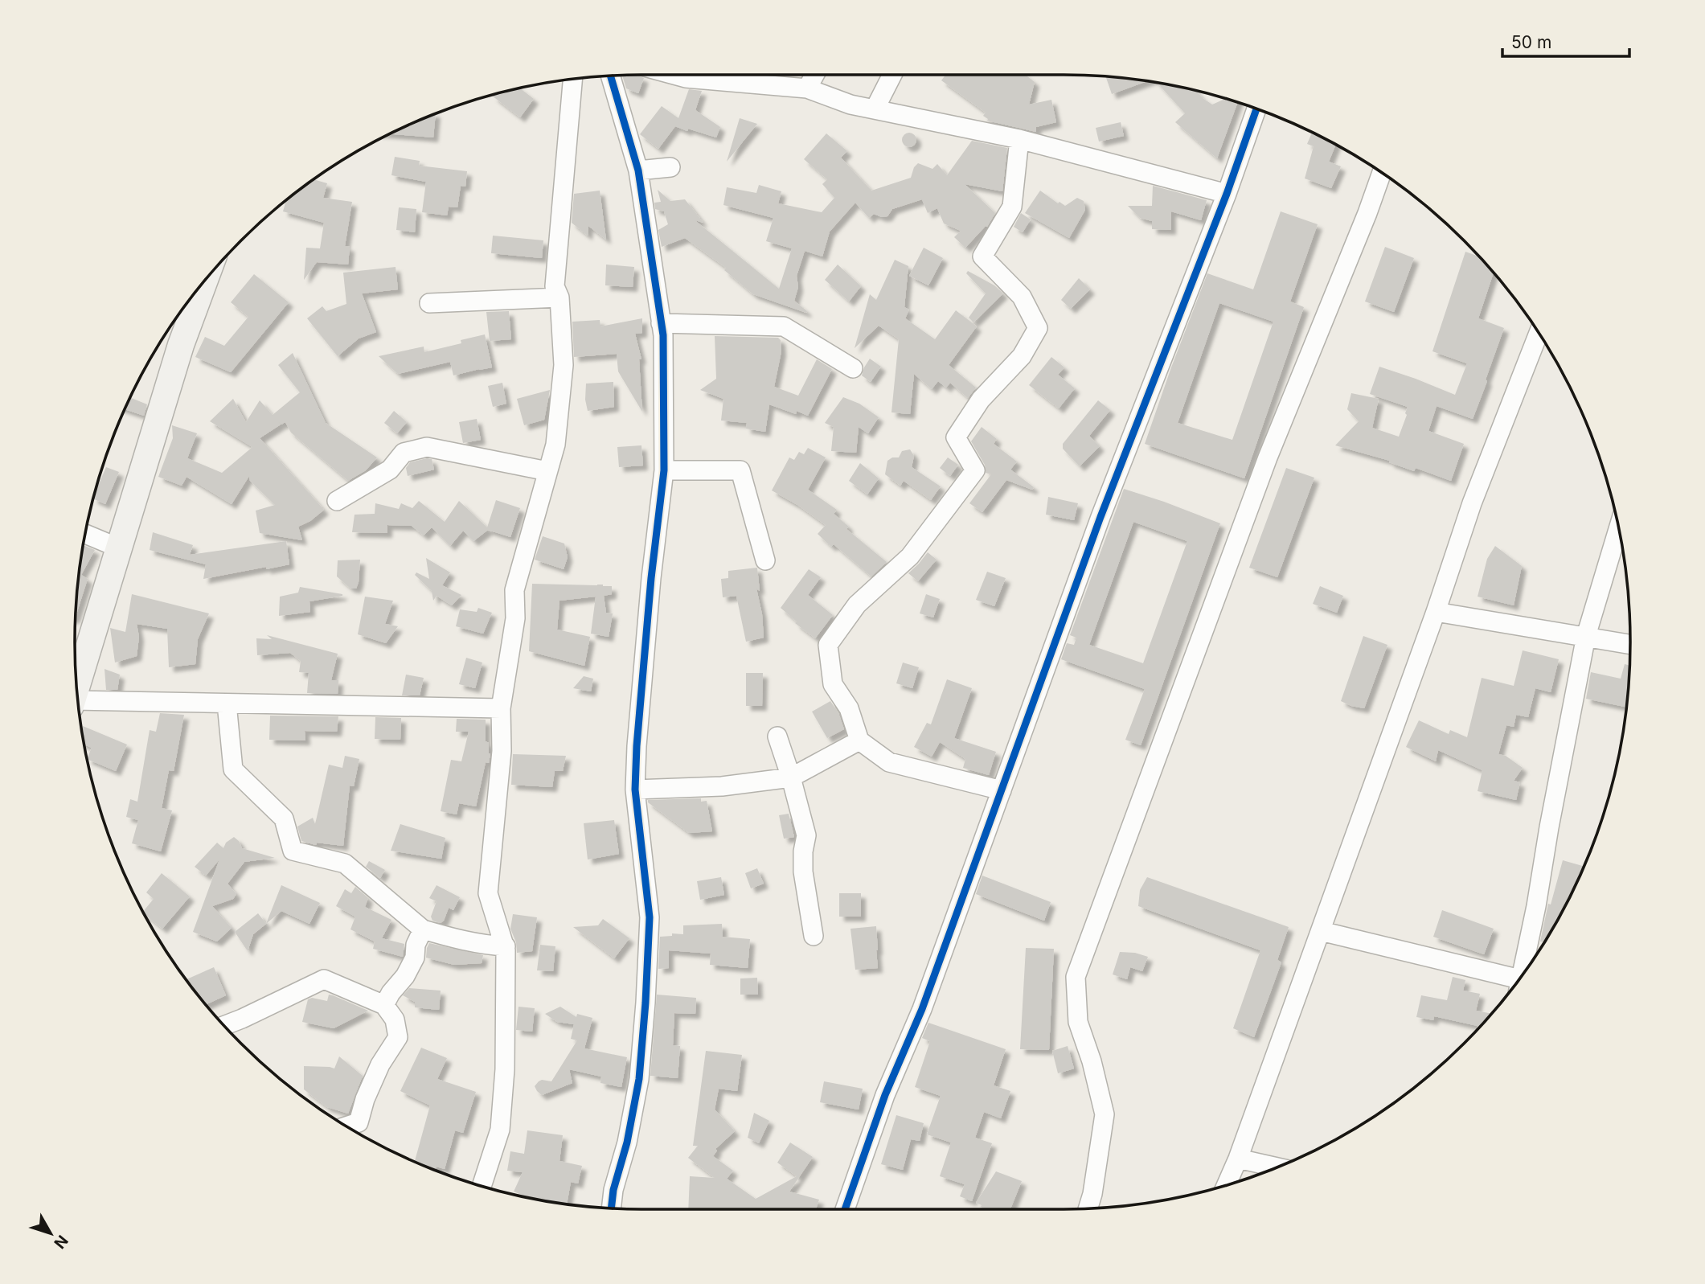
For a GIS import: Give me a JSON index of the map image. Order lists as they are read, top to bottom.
{
  "scale_bar": "50 m",
  "north": "bottom right"
}
